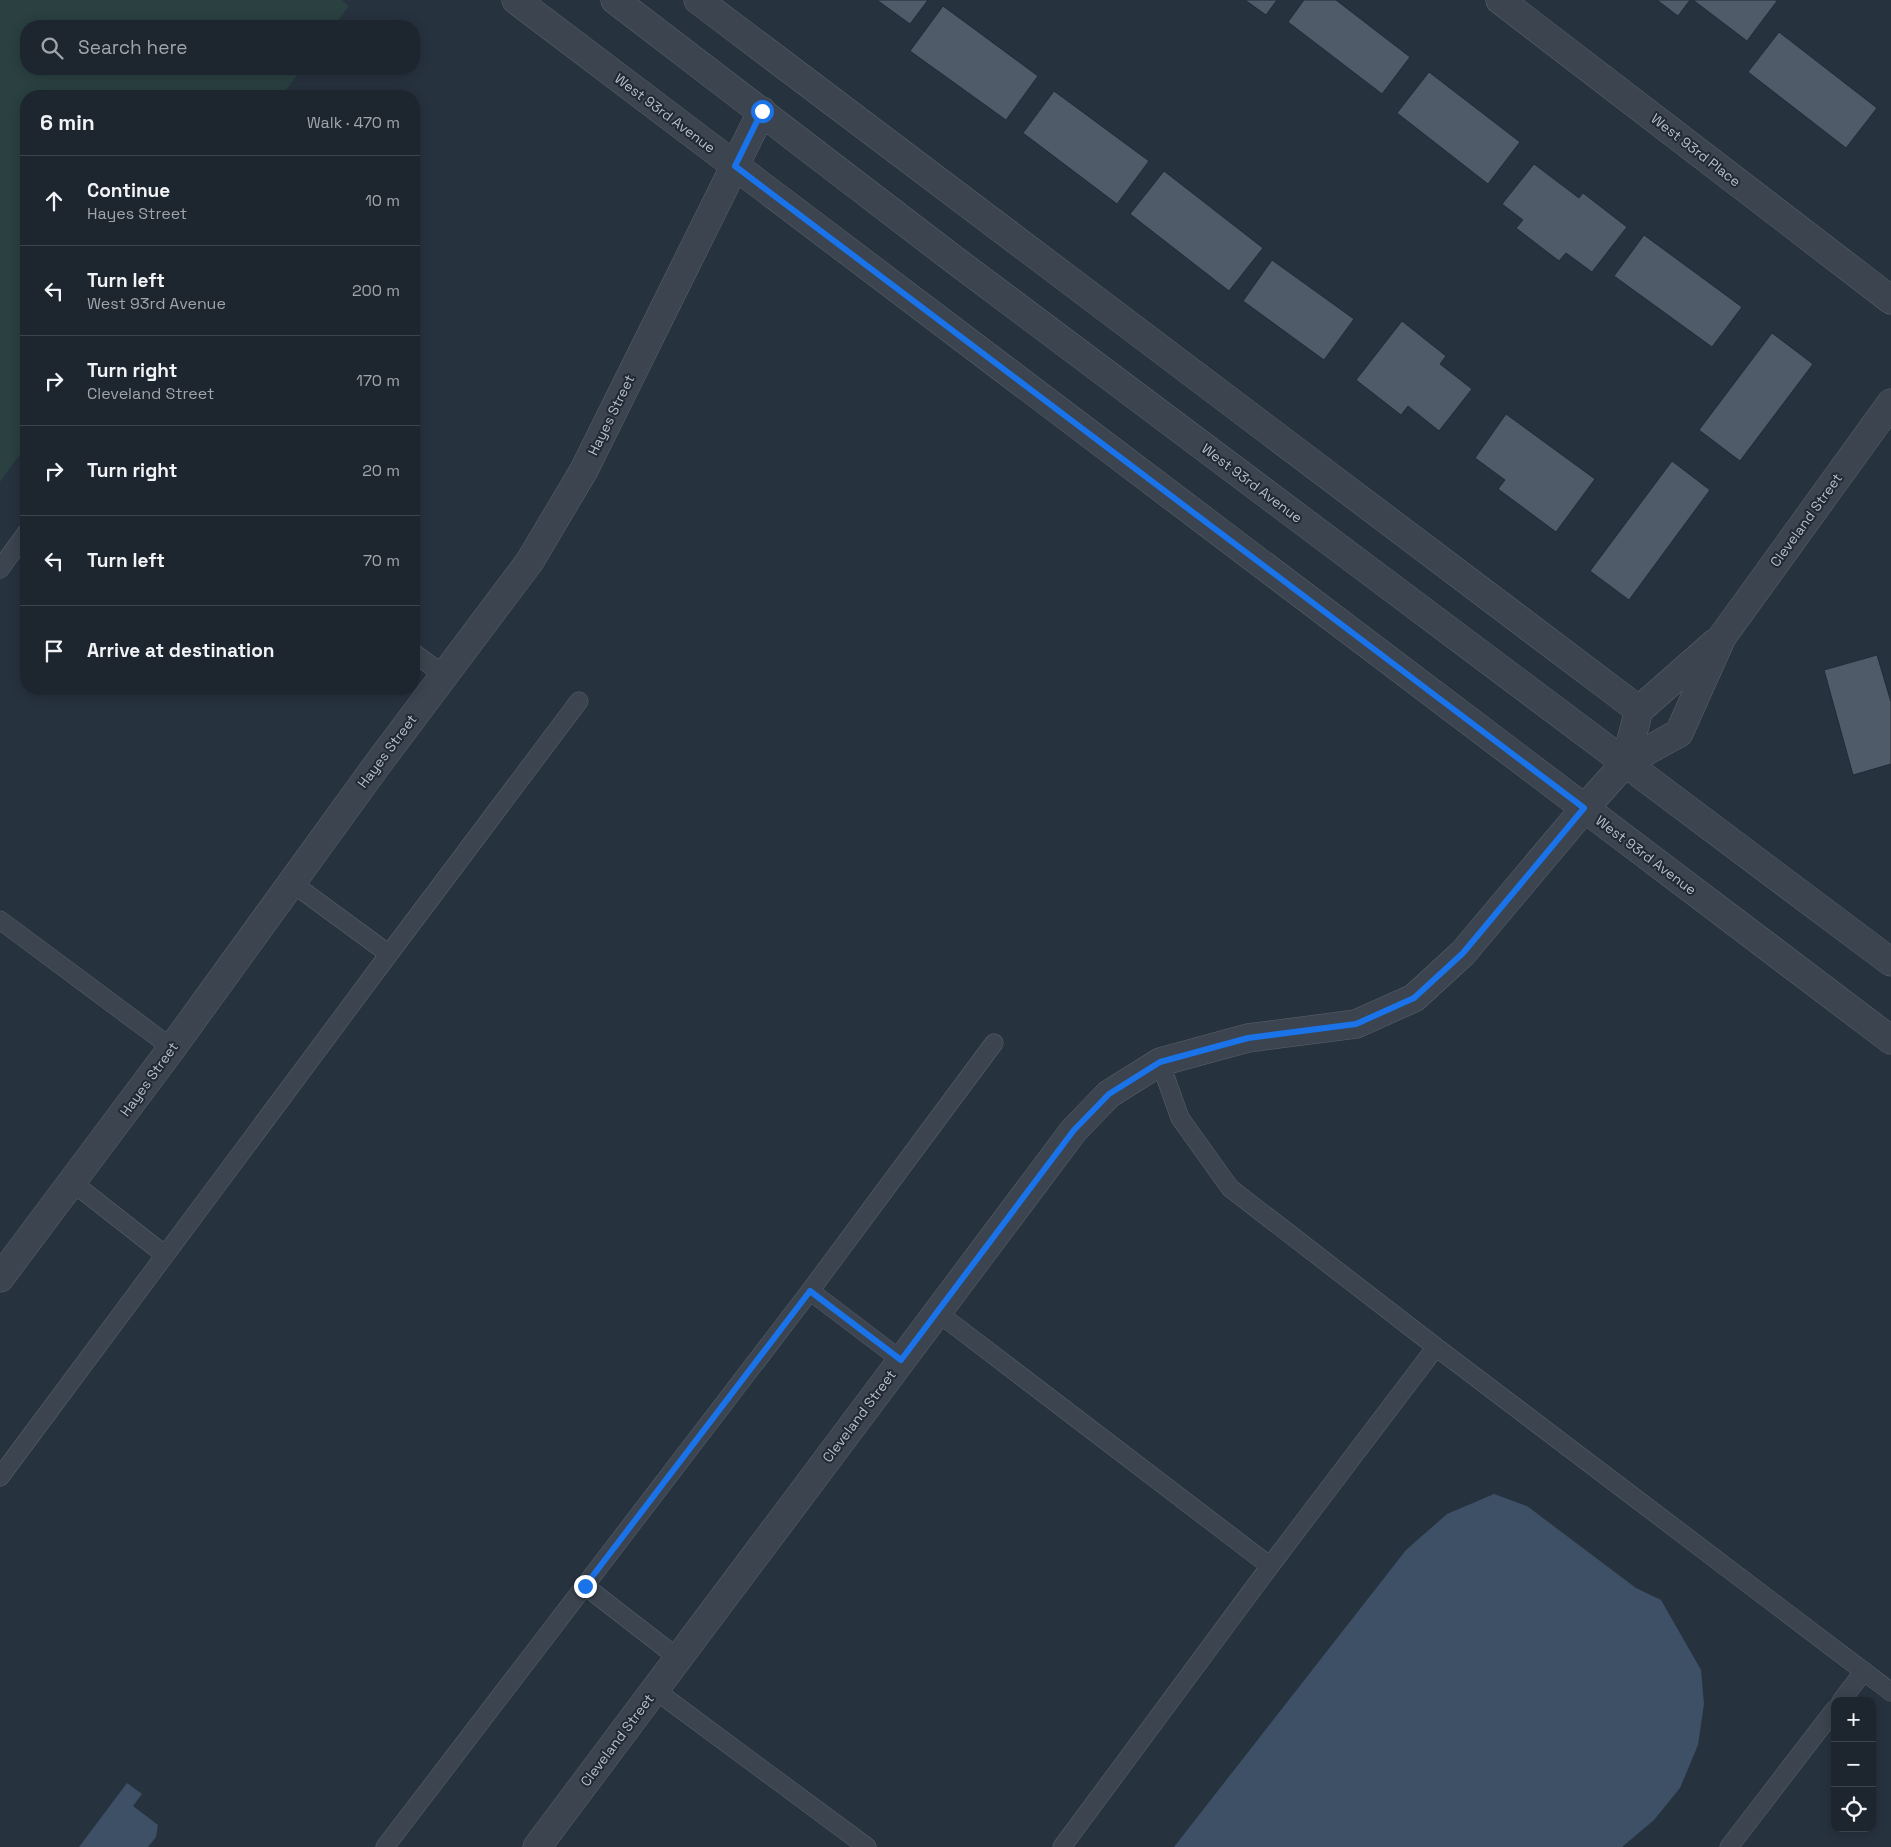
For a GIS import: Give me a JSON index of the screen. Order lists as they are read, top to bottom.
{
  "streets": {
    "street": [
      "West 93rd Avenue",
      "West 93rd Place",
      "Hayes Street",
      "Cleveland Street"
    ]
  },
  "crossings": [
    ["West 93rd Avenue", "Hayes Street"],
    ["West 93rd Avenue", "Cleveland Street"]
  ],
  "page": {
    "search": "Search here",
    "heading": ["6 min", "Walk · 470 m"],
    "list": [
      ["Continue", "Hayes Street", "10 m"],
      ["Turn left", "West 93rd Avenue", "200 m"],
      ["Turn right", "Cleveland Street", "170 m"],
      ["Turn right", "20 m"],
      ["Turn left", "70 m"],
      "Arrive at destination"
    ],
    "map_buttons": ["+", "−"]
  }
}
